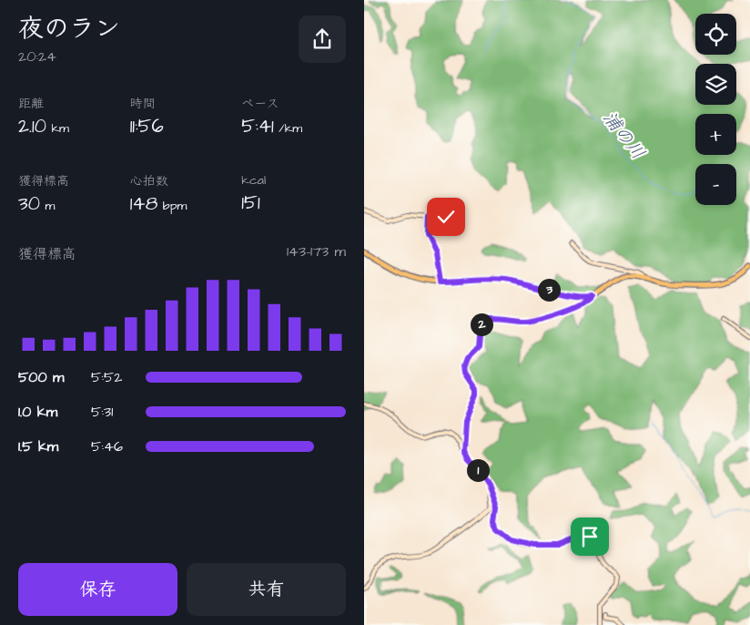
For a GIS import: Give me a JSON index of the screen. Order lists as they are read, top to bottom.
{
  "water": ["浦の川"],
  "page": {
    "heading": ["夜のラン", "20:24"],
    "map_buttons": ["+", "−"],
    "stats": [
      ["距離", "2.10 km"],
      ["時間", "11:56"],
      ["ペース", "5:41 /km"],
      ["獲得標高", "30 m"],
      ["心拍数", "148 bpm"],
      ["kcal", "151"]
    ],
    "chart": ["獲得標高", "143–173 m"],
    "pins": ["3", "2", "1"],
    "list": [
      {
        "name": "500 m",
        "note": "5:52"
      },
      {
        "name": "1.0 km",
        "note": "5:31"
      },
      {
        "name": "1.5 km",
        "note": "5:46"
      }
    ],
    "buttons": ["保存", "共有"]
  }
}
